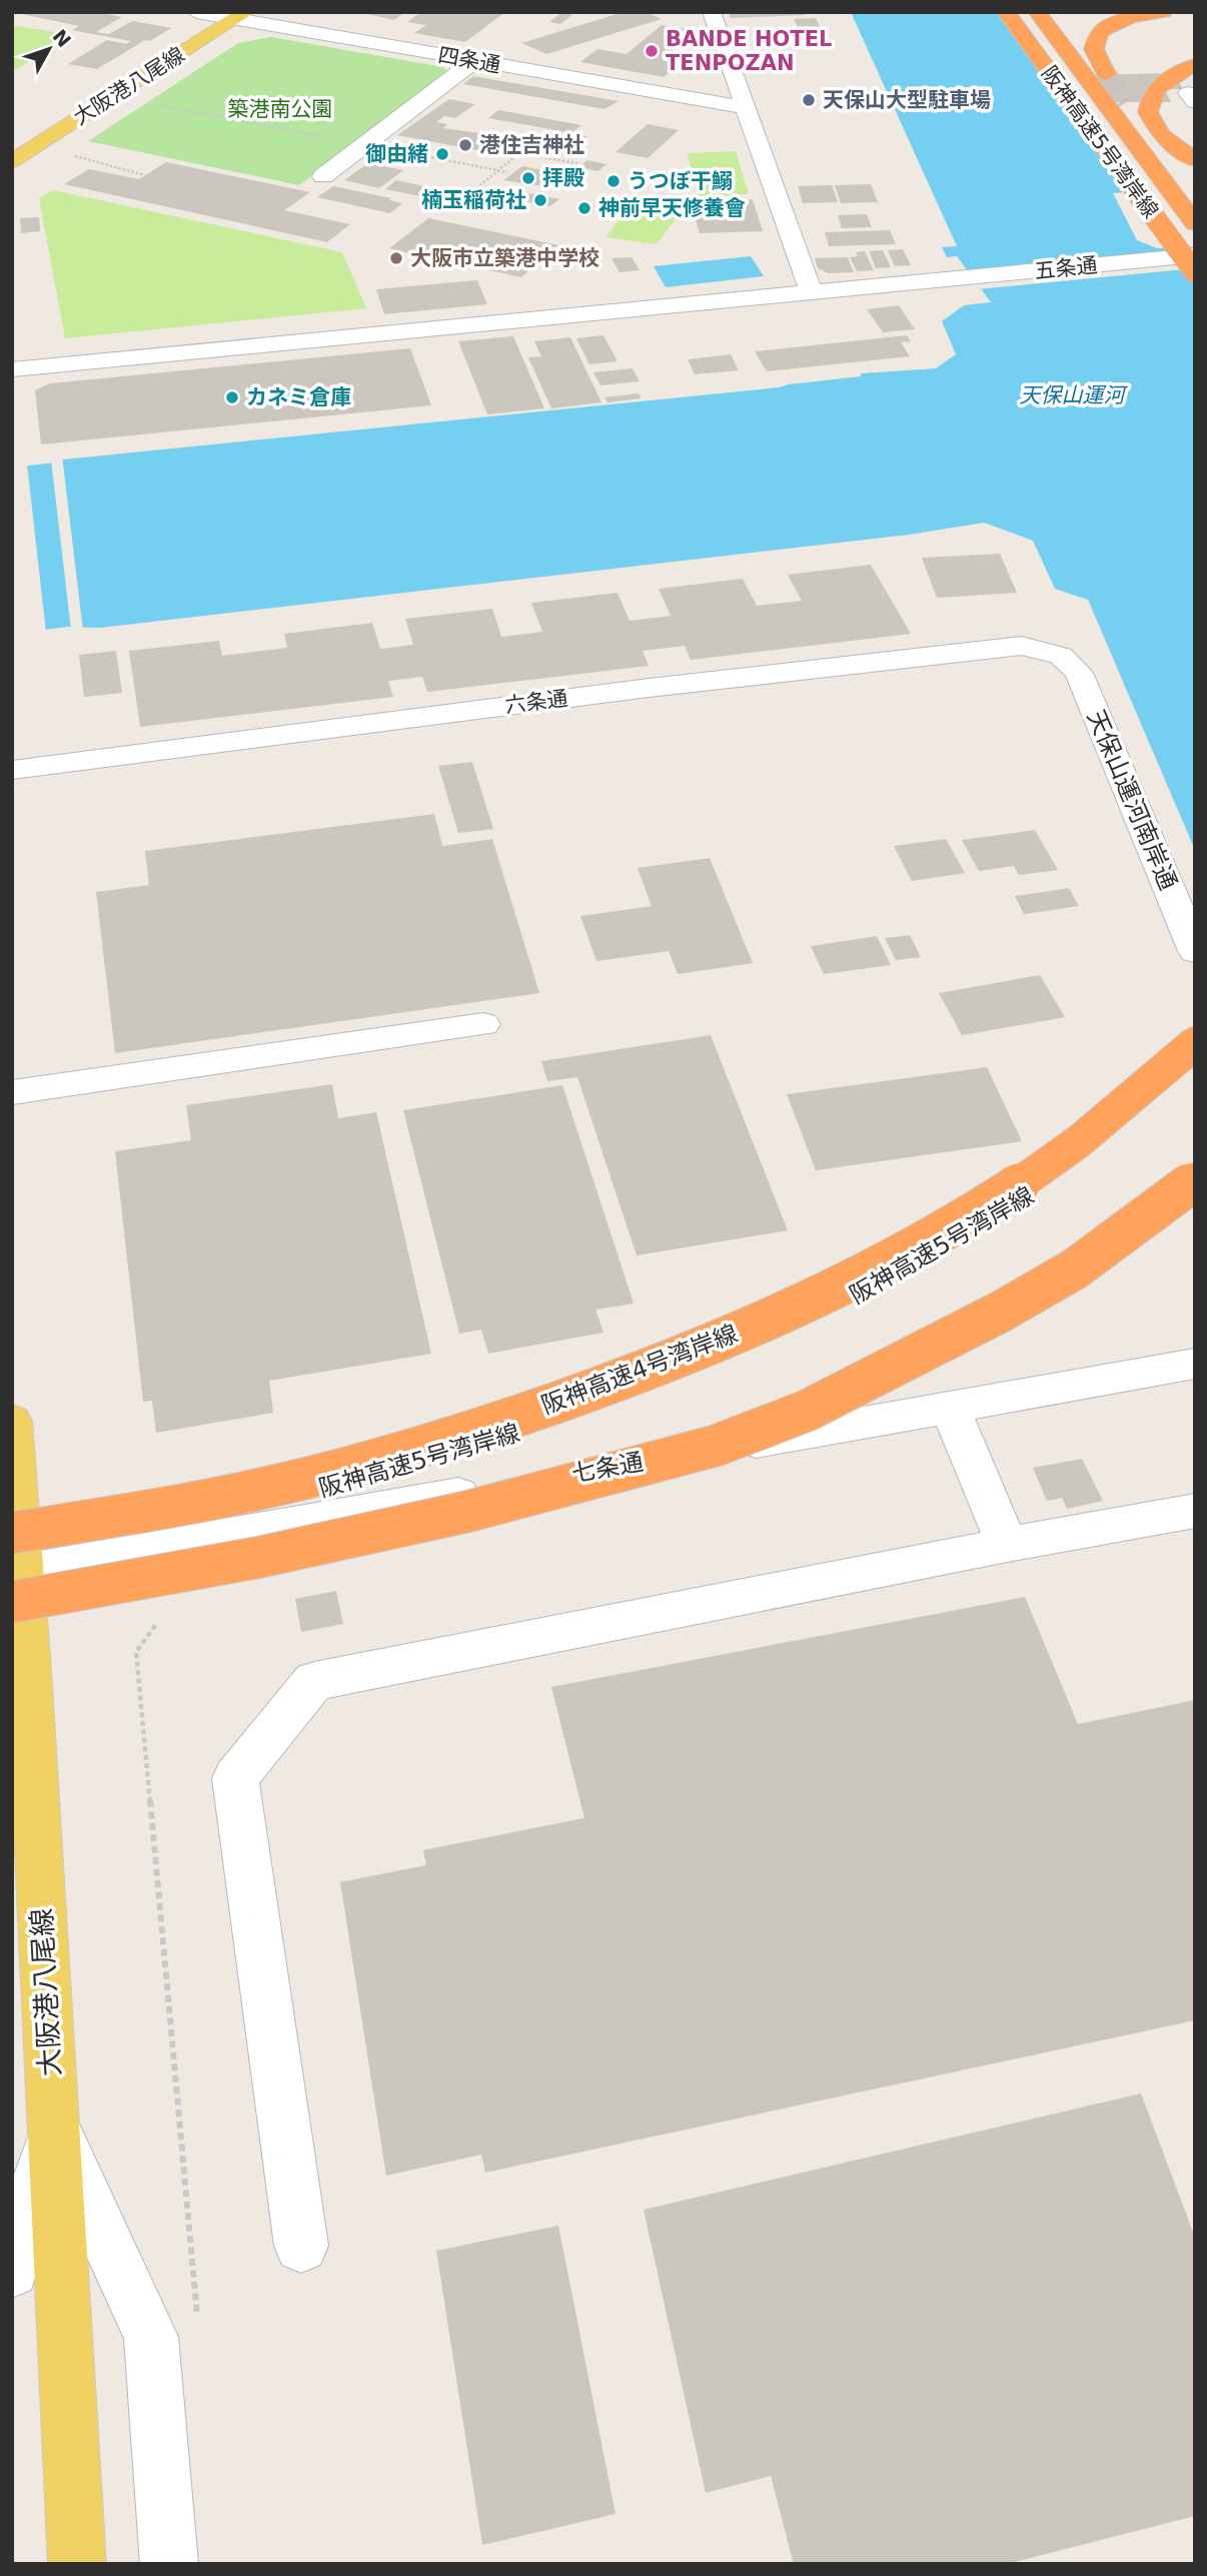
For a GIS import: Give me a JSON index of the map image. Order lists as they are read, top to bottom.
{
  "streets": {
    "highway": ["阪神高速5号湾岸線", "阪神高速4号湾岸線"],
    "main road": ["大阪港八尾線"],
    "street": [
      "四条通",
      "五条通",
      "六条通",
      "天保山運河南岸通",
      "七条通"
    ]
  },
  "crossings": [
    ["四条通", "大阪港八尾線"],
    ["大阪港八尾線", "阪神高速5号湾岸線"],
    ["大阪港八尾線", "阪神高速4号湾岸線"],
    ["大阪港八尾線", "七条通"],
    ["阪神高速5号湾岸線", "阪神高速4号湾岸線"],
    ["阪神高速5号湾岸線", "七条通"],
    ["六条通", "天保山運河南岸通"],
    ["阪神高速4号湾岸線", "七条通"]
  ],
  "water": ["天保山運河"],
  "parks": ["築港南公園"],
  "places": [
    "BANDE HOTEL TENPOZAN",
    "天保山大型駐車場",
    "港住吉神社",
    "御由緒",
    "拝殿",
    "うつぼ干鰯",
    "楠玉稲荷社",
    "神前早天修養會",
    "大阪市立築港中学校",
    "カネミ倉庫"
  ],
  "north": "top right"
}
